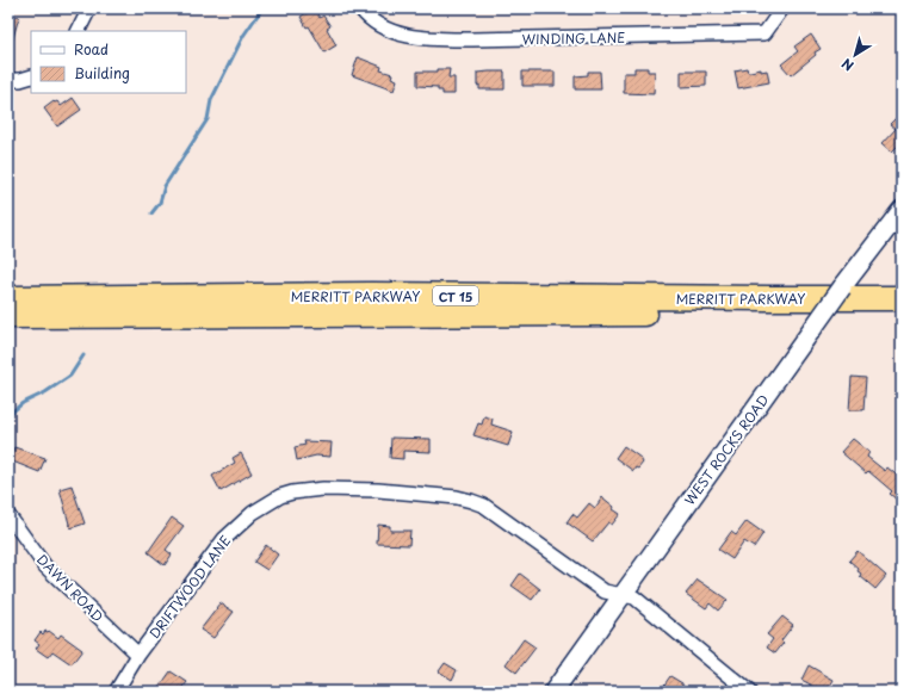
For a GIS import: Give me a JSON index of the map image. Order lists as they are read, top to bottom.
{
  "streets": {
    "highway": ["MERRITT PARKWAY", "CT 15"],
    "main road": ["WEST ROCKS ROAD"],
    "street": ["WINDING LANE", "DRIFTWOOD LANE", "DAWN ROAD"]
  },
  "crossings": [
    ["WEST ROCKS ROAD", "DRIFTWOOD LANE"],
    ["DRIFTWOOD LANE", "DAWN ROAD"]
  ],
  "legend": ["Road", "Building"],
  "north": "bottom left"
}
